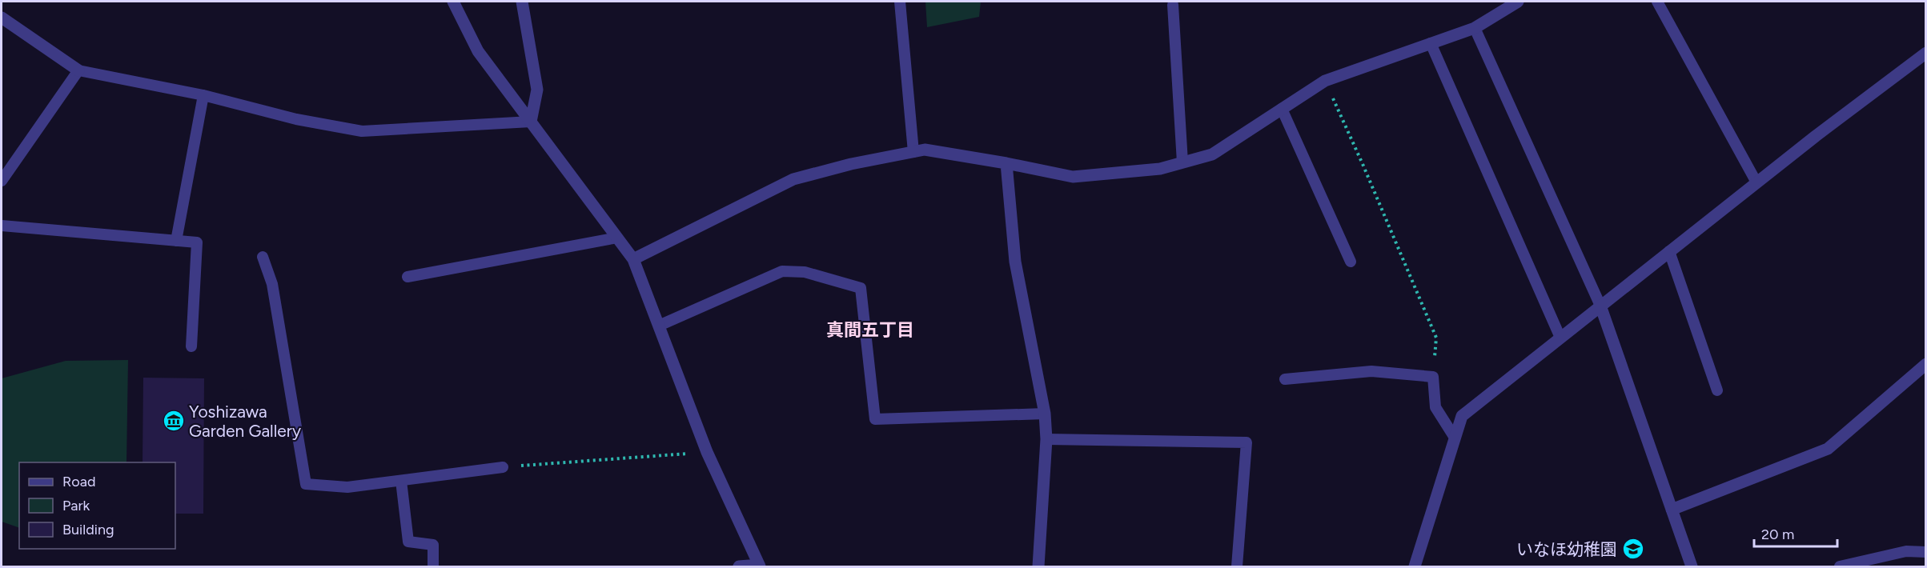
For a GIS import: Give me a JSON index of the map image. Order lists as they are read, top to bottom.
{
  "districts": ["真間五丁目"],
  "places": {
    "museum": ["Yoshizawa Garden Gallery"],
    "school or university": ["いなほ幼稚園"]
  },
  "legend": ["Road", "Park", "Building"],
  "scale_bar": "20 m"
}
